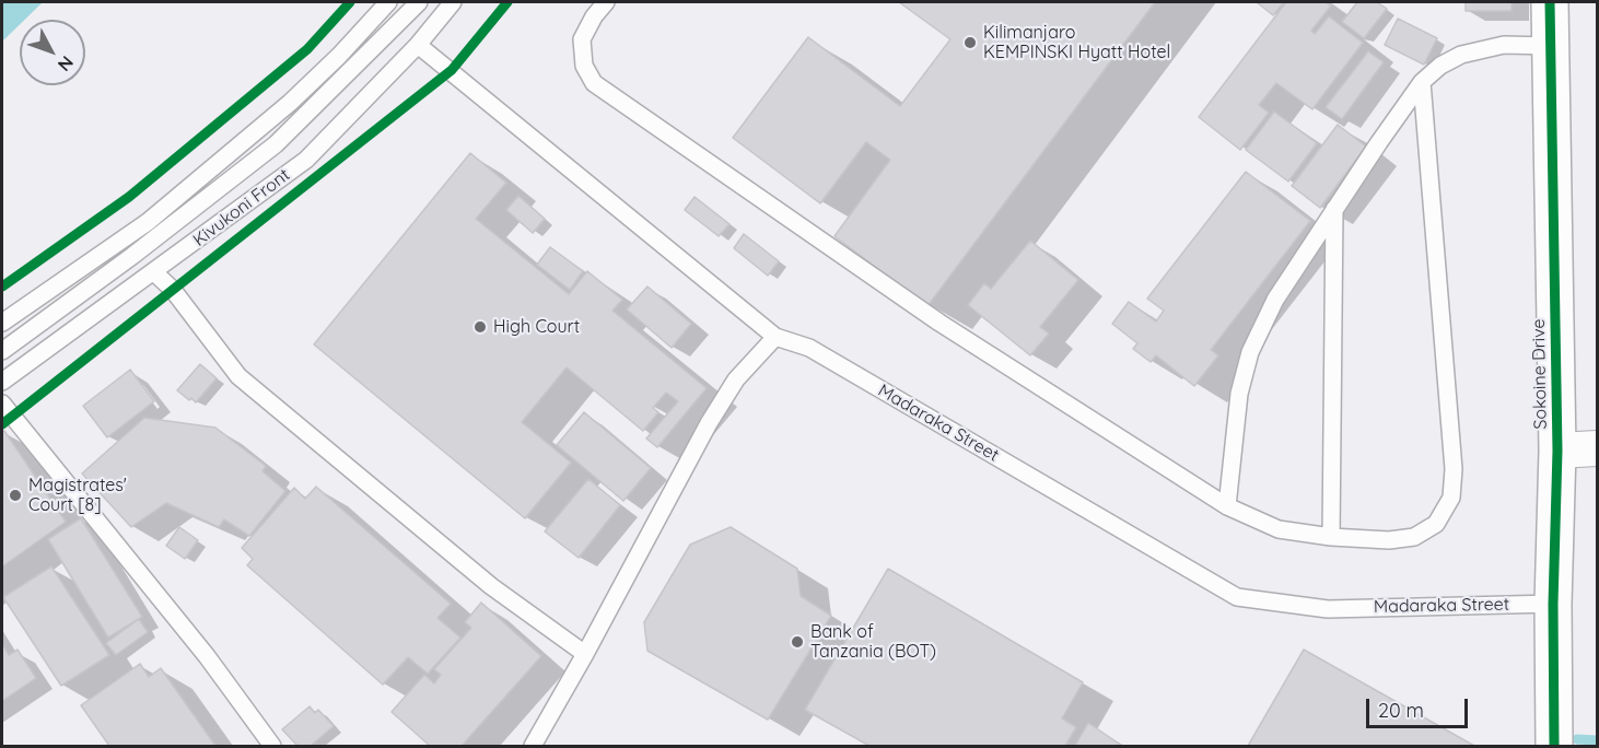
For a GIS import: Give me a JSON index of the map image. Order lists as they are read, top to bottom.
{
  "streets": {
    "street": ["Sokoine Drive"],
    "lane": ["Kivukoni Front", "Madaraka Street"]
  },
  "crossings": [
    ["Sokoine Drive", "Madaraka Street"]
  ],
  "places": [
    "Kilimanjaro KEMPINSKI Hyatt Hotel",
    "High Court",
    "Magistrates' Court [8]",
    "Bank of Tanzania (BOT)"
  ],
  "scale_bar": "20 m",
  "north": "bottom right"
}
